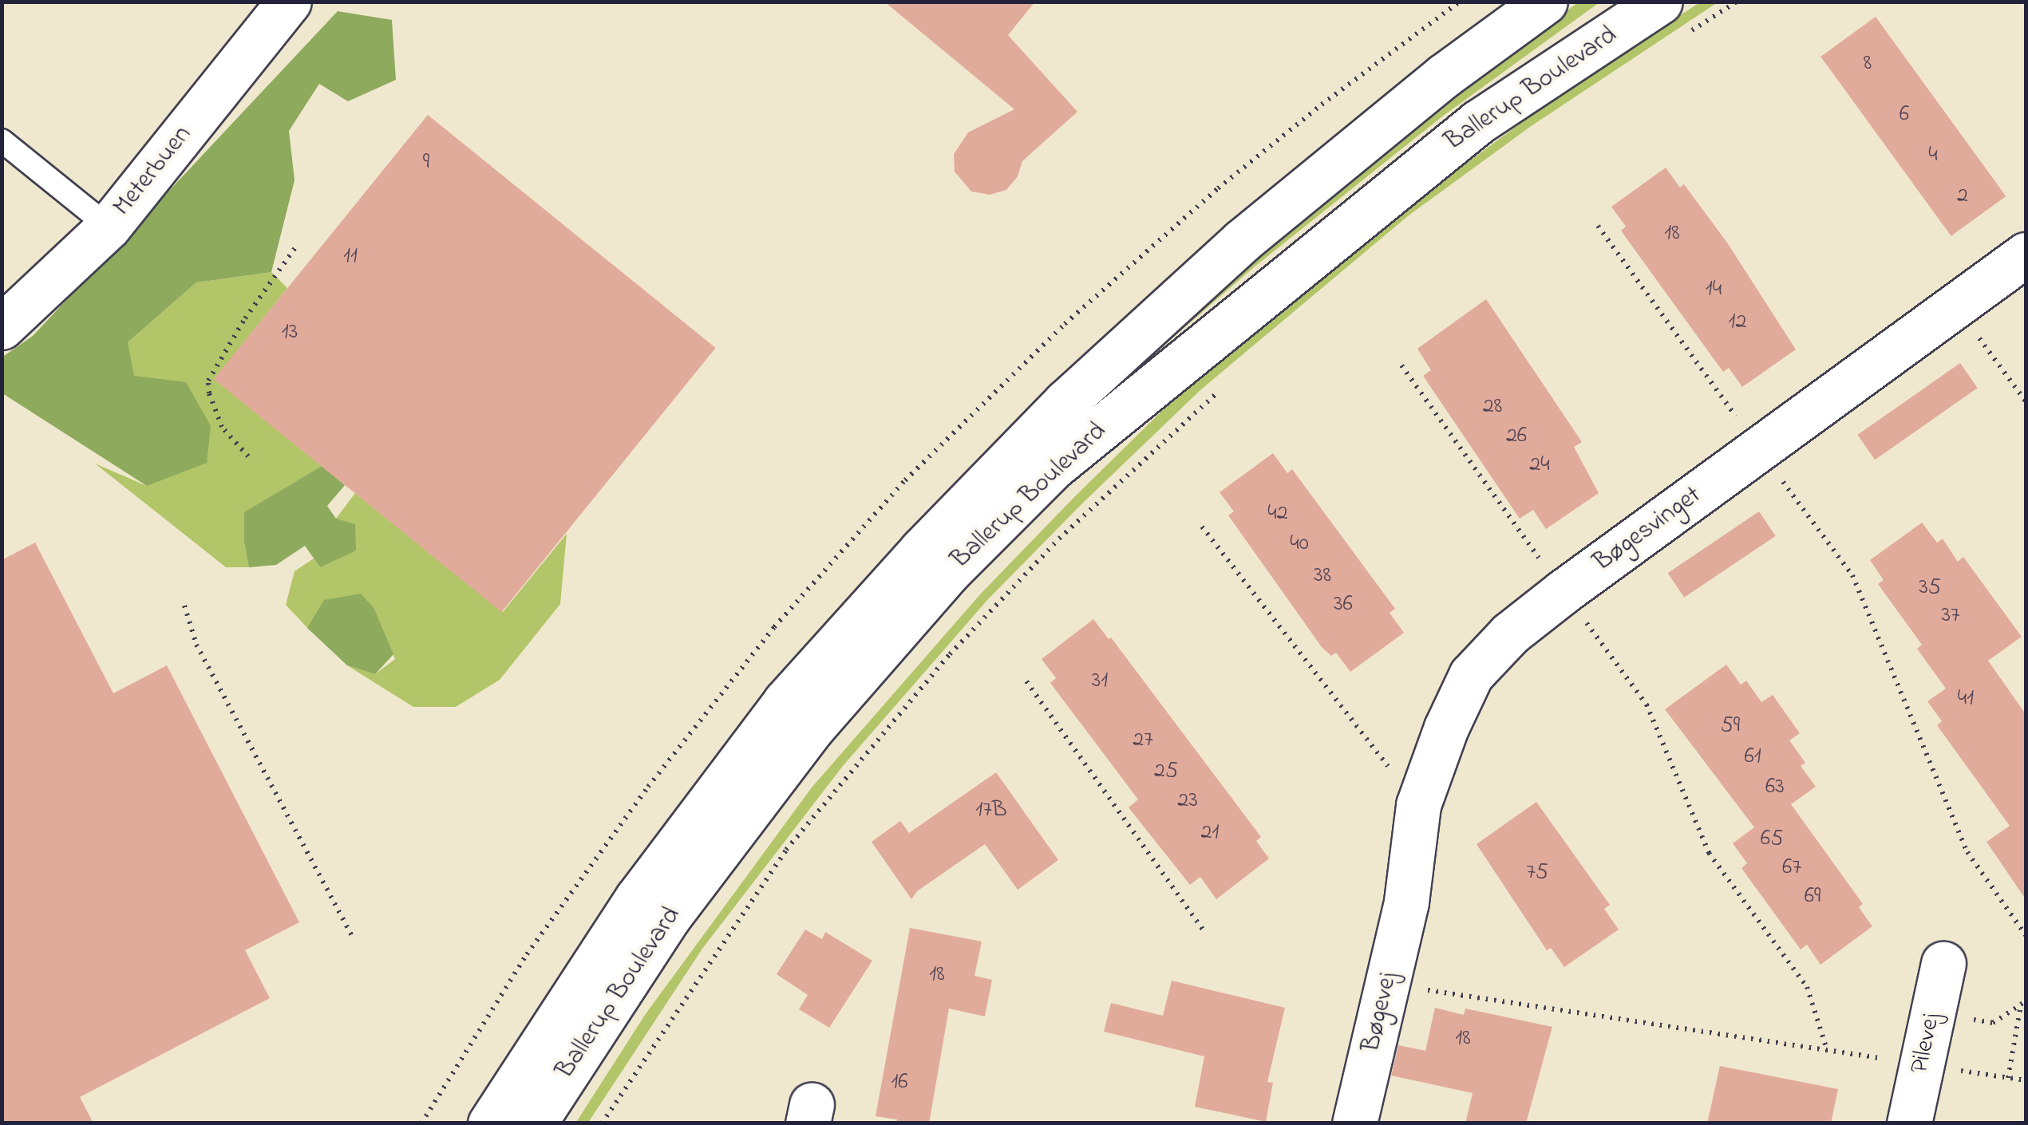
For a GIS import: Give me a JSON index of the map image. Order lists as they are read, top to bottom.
{
  "streets": {
    "street": [
      "Ballerup Boulevard",
      "Meterbuen",
      "Bøgesvinget",
      "Bøgevej",
      "Pilevej"
    ]
  },
  "crossings": [
    ["Bøgesvinget", "Bøgevej"]
  ],
  "house_numbers": [
    "8",
    "6",
    "4",
    "9",
    "2",
    "18",
    "11",
    "14",
    "12",
    "13",
    "28",
    "26",
    "24",
    "42",
    "40",
    "38",
    "35",
    "36",
    "37",
    "31",
    "41",
    "59",
    "27",
    "61",
    "25",
    "63",
    "23",
    "17B",
    "21",
    "65",
    "67",
    "75",
    "69",
    "18",
    "18",
    "16"
  ]
}
